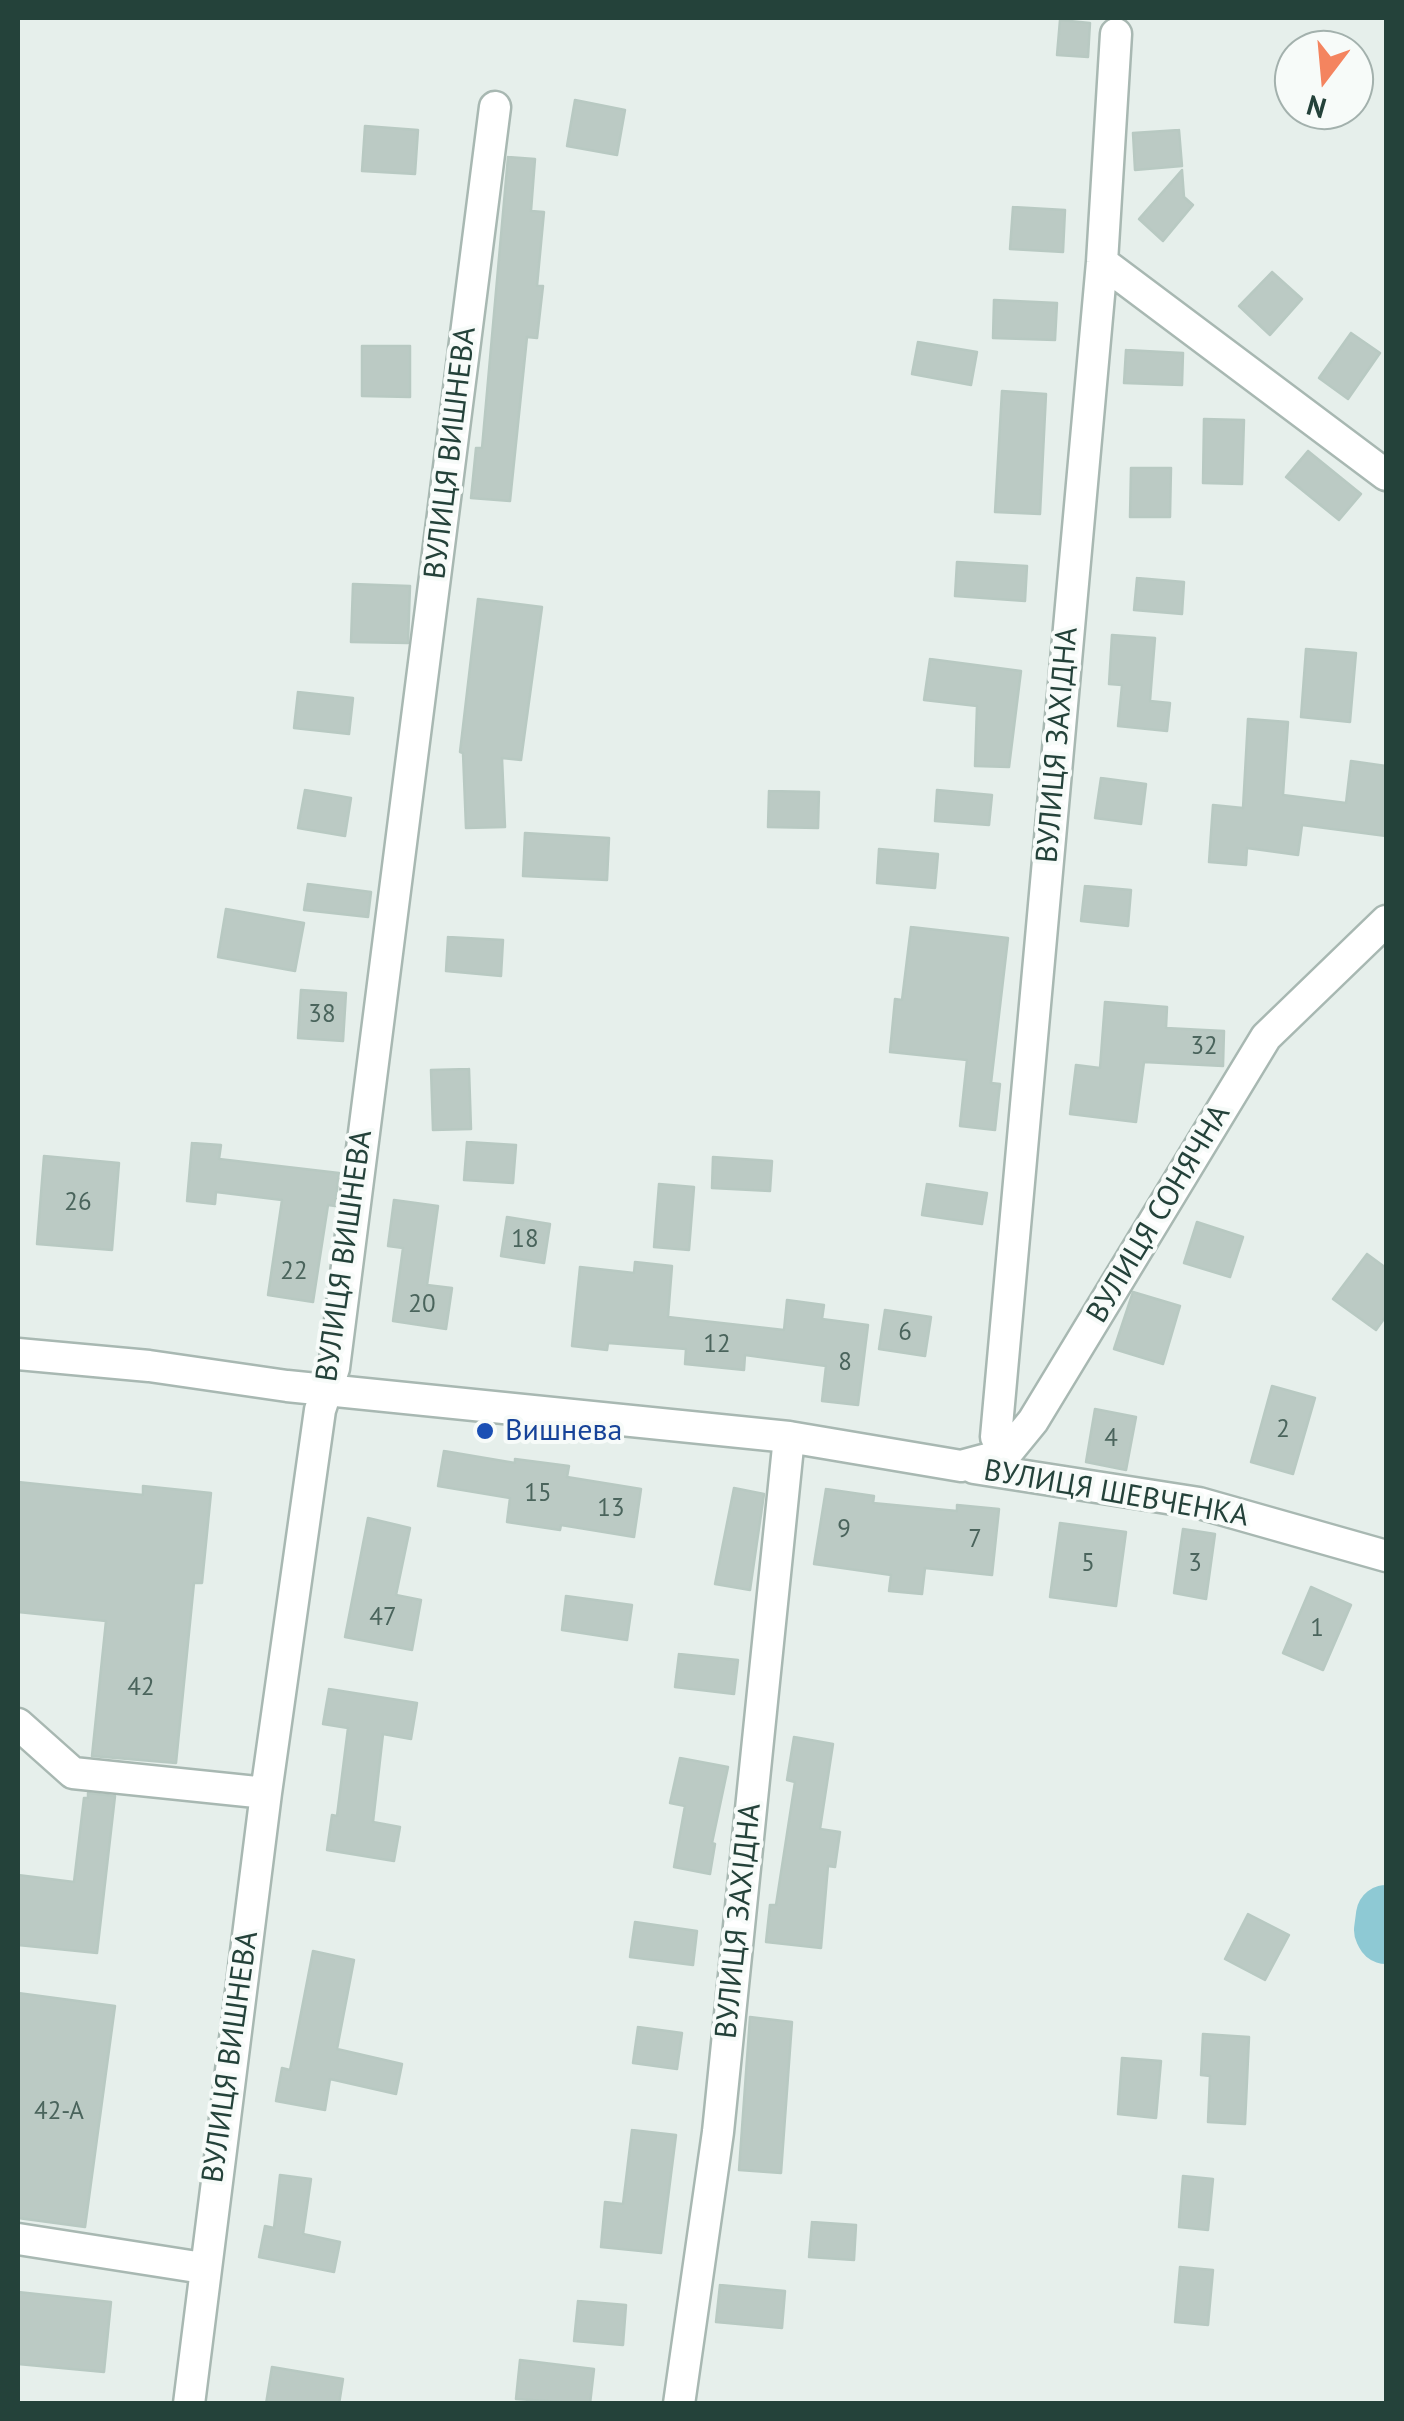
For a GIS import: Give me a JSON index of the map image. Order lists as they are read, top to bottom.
{
  "streets": {
    "street": [
      "ВУЛИЦЯ ВИШНЕВА",
      "ВУЛИЦЯ ЗАХІДНА",
      "ВУЛИЦЯ СОНЯЧНА",
      "ВУЛИЦЯ ШЕВЧЕНКА"
    ]
  },
  "crossings": [
    ["ВУЛИЦЯ ЗАХІДНА", "ВУЛИЦЯ СОНЯЧНА"]
  ],
  "places": ["Вишнева"],
  "house_numbers": [
    "38",
    "32",
    "26",
    "18",
    "22",
    "20",
    "6",
    "12",
    "8",
    "2",
    "4",
    "15",
    "13",
    "9",
    "7",
    "5",
    "3",
    "47",
    "1",
    "42",
    "42-А"
  ],
  "north": "bottom"
}
